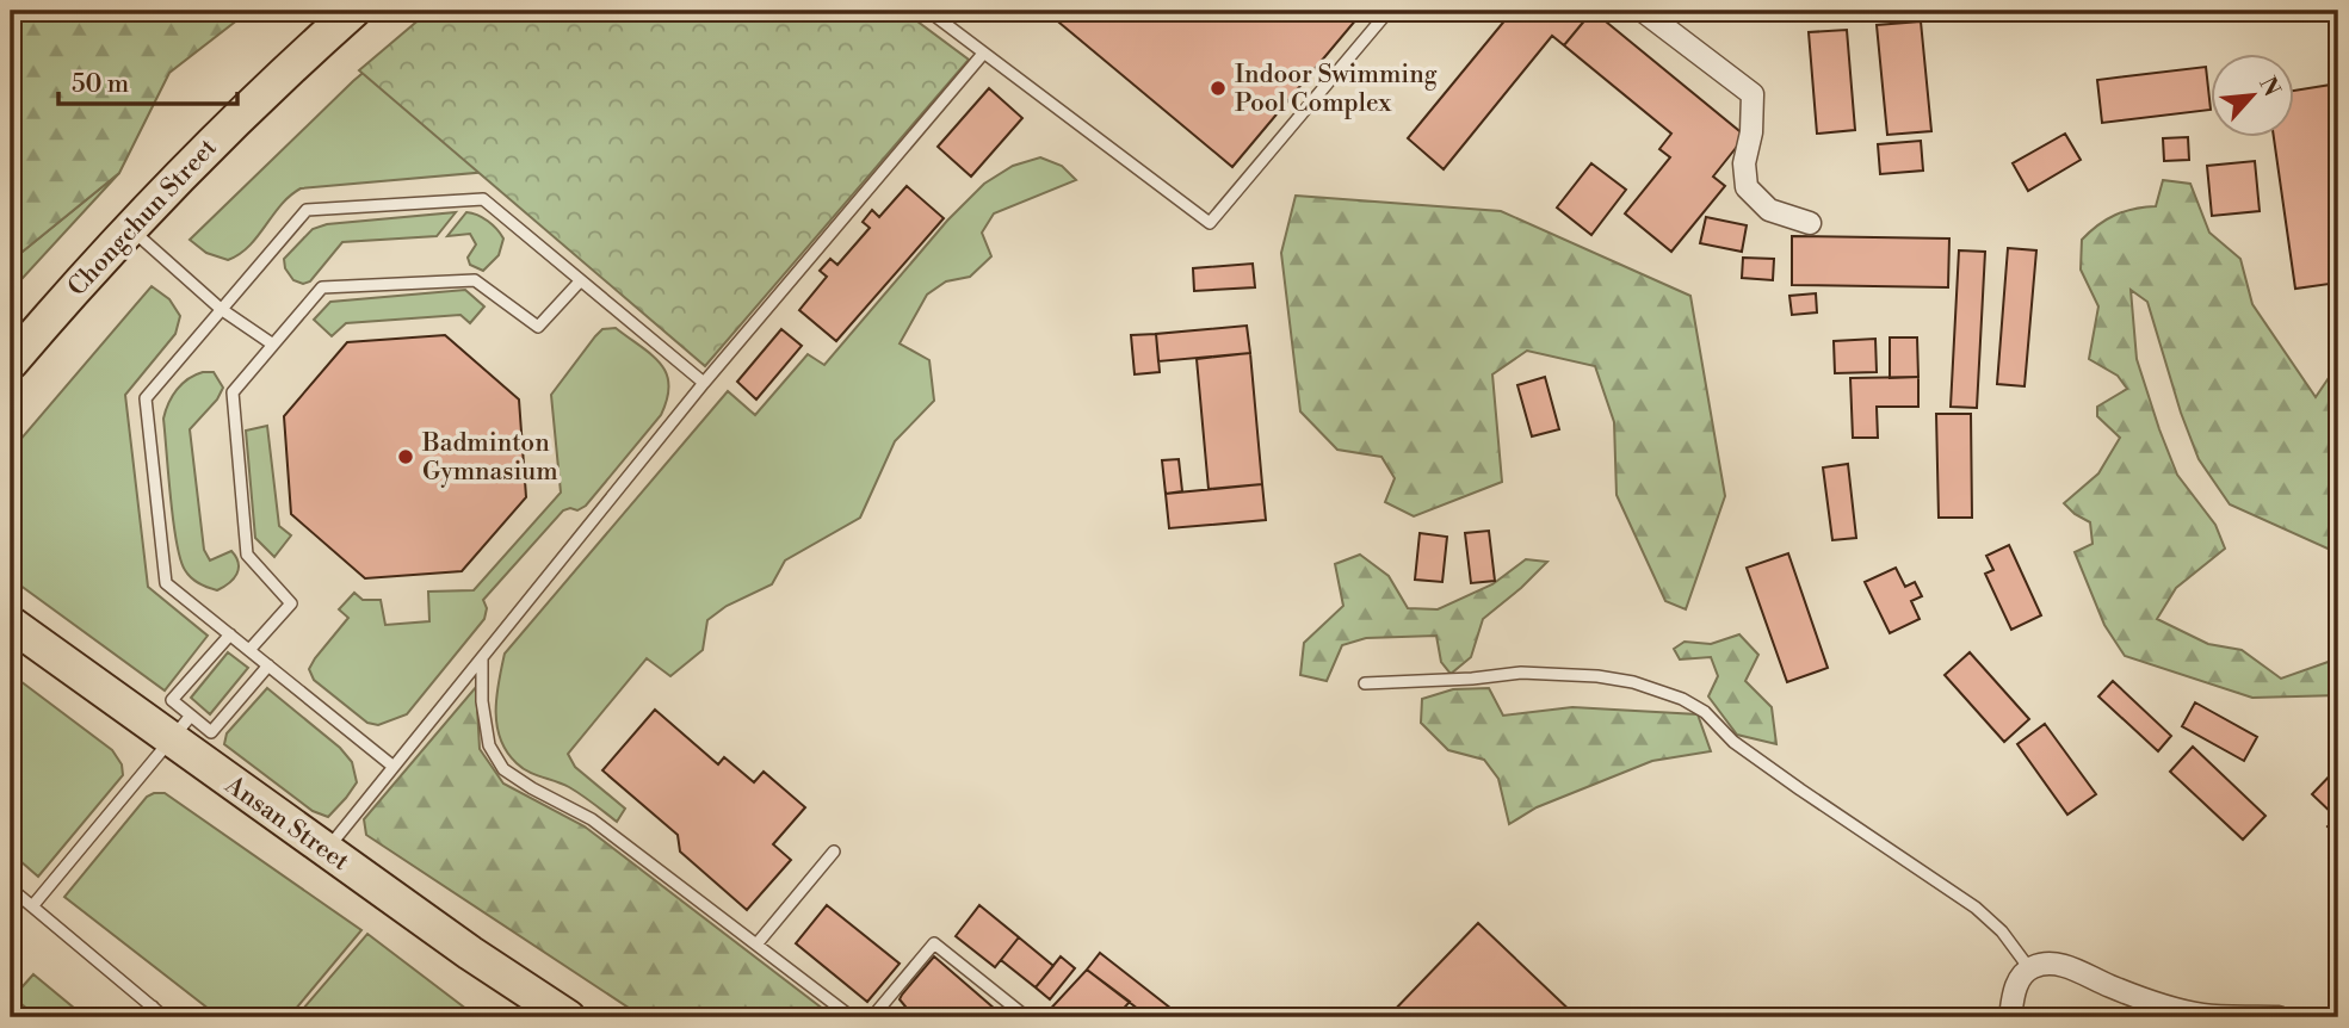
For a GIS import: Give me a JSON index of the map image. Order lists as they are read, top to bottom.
{
  "streets": {
    "main road": ["Chongchun Street", "Ansan Street"]
  },
  "places": ["Indoor Swimming Pool Complex", "Badminton Gymnasium"],
  "scale_bar": "50 m",
  "north": "top right"
}
